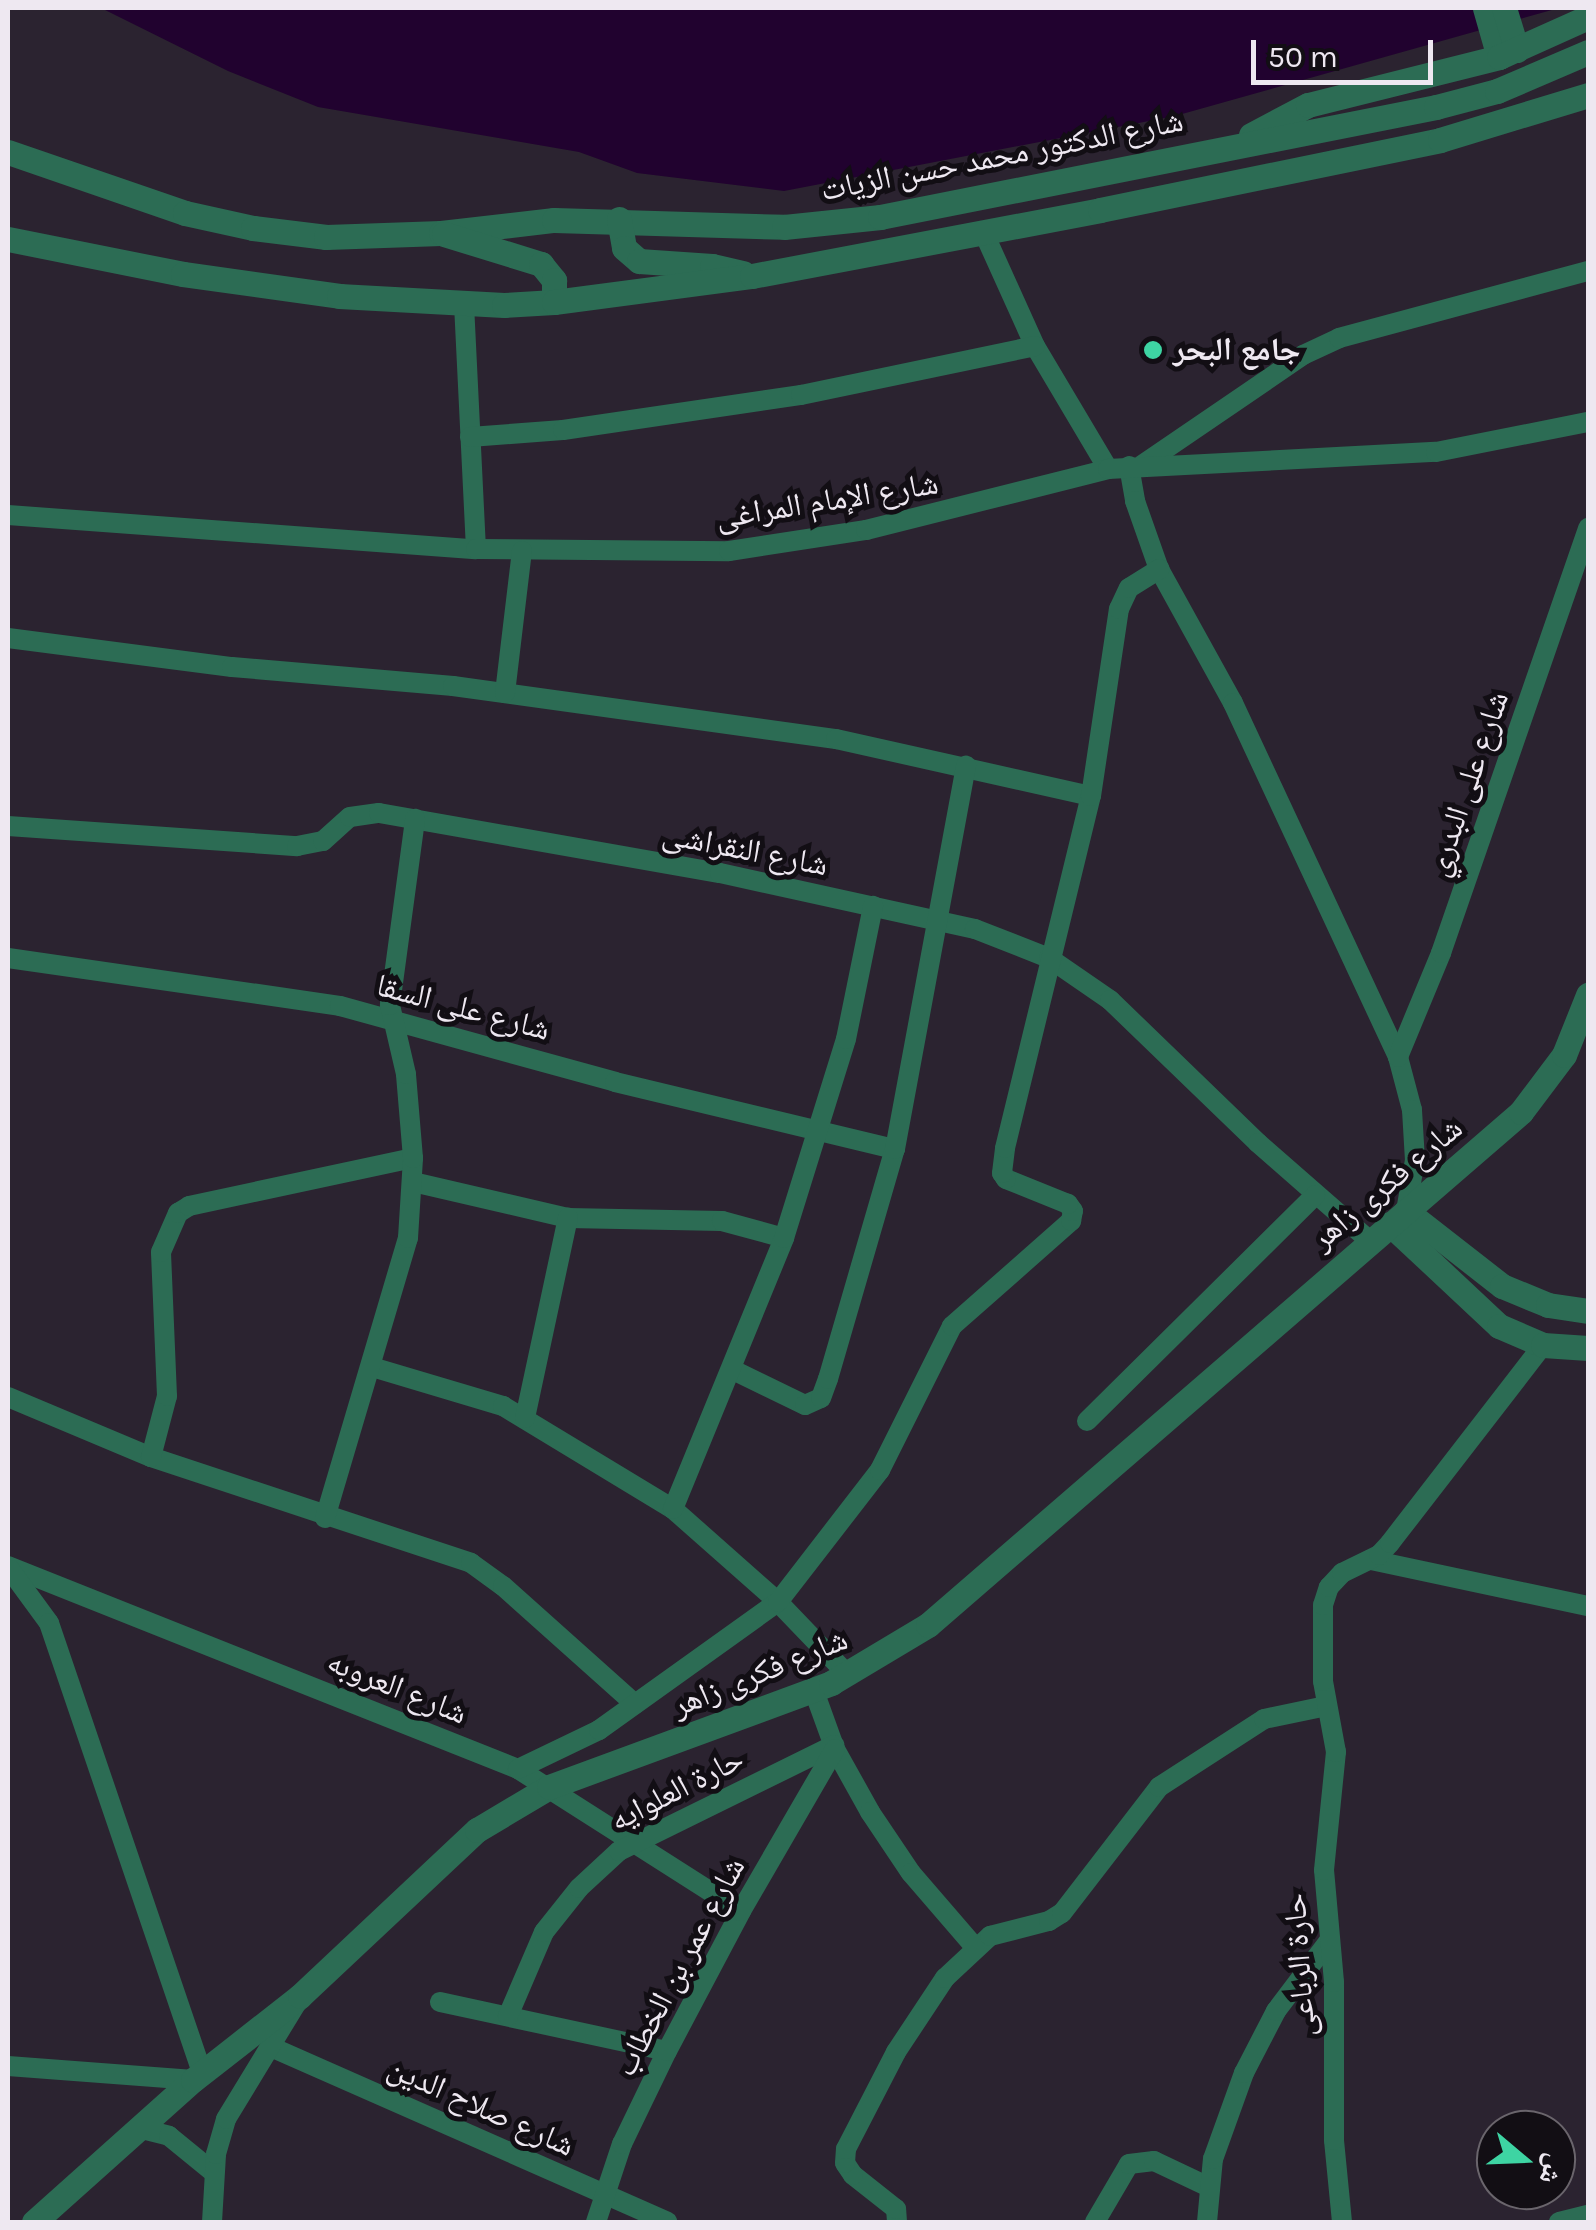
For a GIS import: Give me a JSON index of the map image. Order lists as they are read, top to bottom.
{
  "streets": {
    "street": [
      "شارع الدكتور محمد حسن الزيات",
      "شارع الإمام المراغى",
      "شارع على البدري",
      "شارع النقراشى",
      "شارع على السقا",
      "شارع فكرى زاهر",
      "شارع العروبه",
      "حارة العلوايه",
      "حارة الرباعى",
      "شارع عمر بن الخطاب",
      "شارع صلاح الدين"
    ]
  },
  "crossings": [
    ["شارع النقراشى", "شارع فكرى زاهر"],
    ["شارع فكرى زاهر", "شارع العروبه"],
    ["شارع العروبه", "حارة العلوايه"],
    ["شارع العروبه", "شارع عمر بن الخطاب"],
    ["حارة العلوايه", "شارع عمر بن الخطاب"],
    ["شارع عمر بن الخطاب", "شارع صلاح الدين"]
  ],
  "places": ["جامع البحر"],
  "scale_bar": "50 m",
  "north": "right"
}
